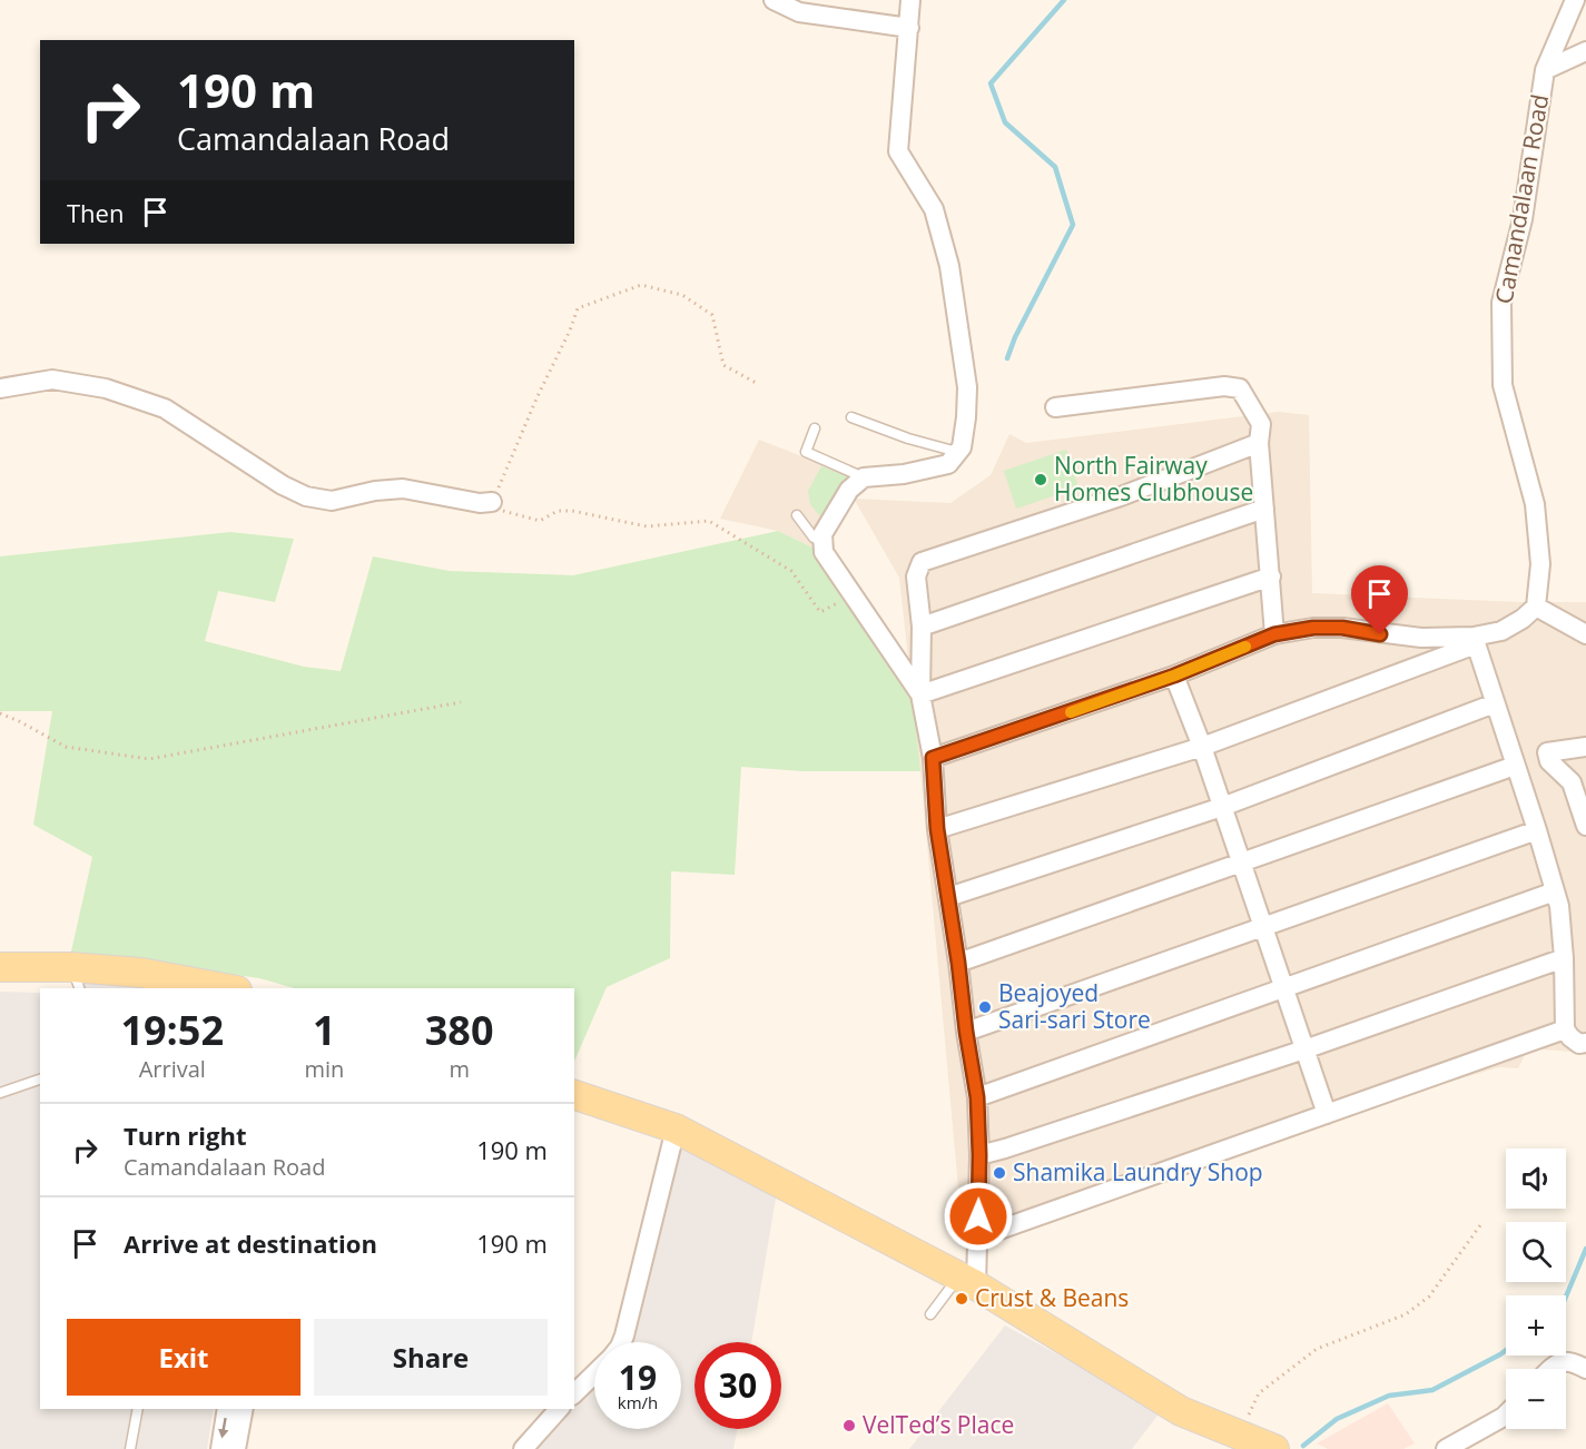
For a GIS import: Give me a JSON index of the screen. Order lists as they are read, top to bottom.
{
  "streets": {
    "street": ["Camandalaan Road"]
  },
  "places": [
    "North Fairway Homes Clubhouse",
    "Beajoyed Sari-sari Store",
    "Shamika Laundry Shop",
    "Crust & Beans",
    "VelTed’s Place"
  ],
  "page": {
    "turn": ["190 m", "Camandalaan Road"],
    "then": "Then",
    "eta": [
      "19:52",
      "Arrival",
      "1",
      "min",
      "380",
      "m"
    ],
    "list": [
      {
        "name": "Turn right",
        "note": "Camandalaan Road",
        "value": "190 m"
      },
      {
        "name": "Arrive at destination",
        "value": "190 m"
      }
    ],
    "map_buttons": ["+", "−"],
    "buttons": ["Exit", "Share"],
    "speed": "19 km/h",
    "limit": "30"
  }
}
